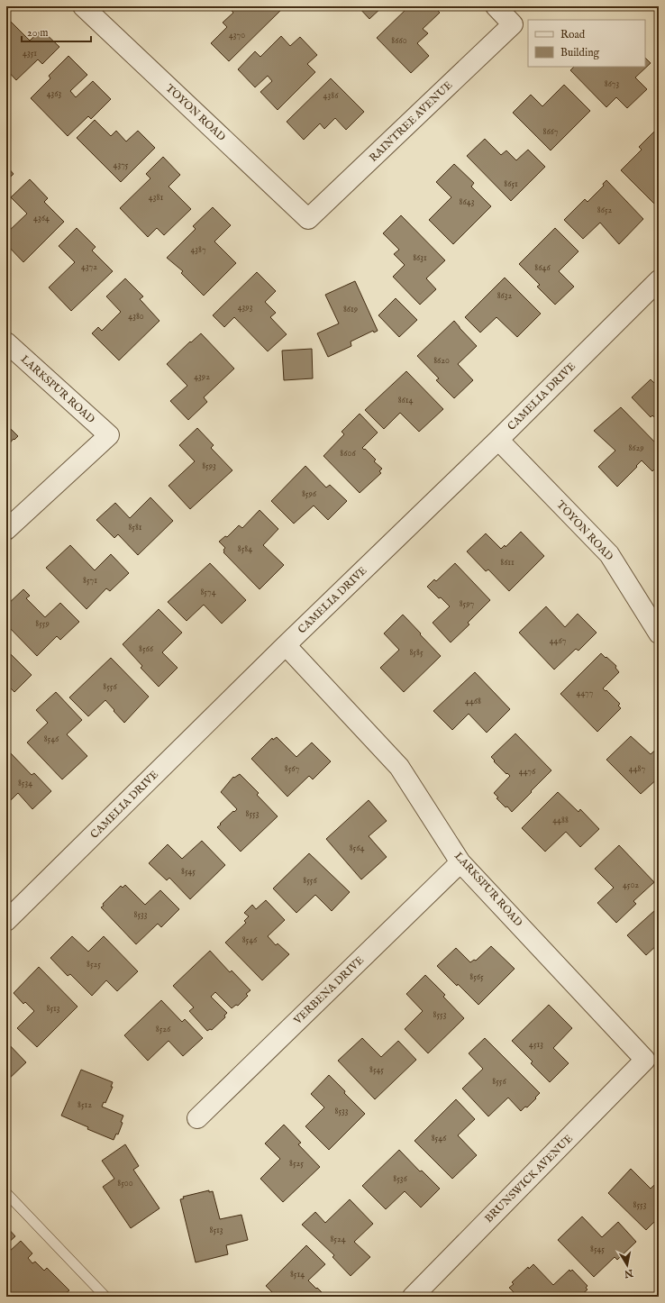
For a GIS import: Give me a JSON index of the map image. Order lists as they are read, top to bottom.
{
  "streets": {
    "street": [
      "TOYON ROAD",
      "RAINTREE AVENUE",
      "LARKSPUR ROAD",
      "CAMELIA DRIVE",
      "VERBENA DRIVE",
      "BRUNSWICK AVENUE"
    ]
  },
  "crossings": [
    ["TOYON ROAD", "RAINTREE AVENUE"],
    ["TOYON ROAD", "CAMELIA DRIVE"],
    ["LARKSPUR ROAD", "CAMELIA DRIVE"],
    ["LARKSPUR ROAD", "VERBENA DRIVE"],
    ["LARKSPUR ROAD", "BRUNSWICK AVENUE"]
  ],
  "house_numbers": [
    "4370",
    "8660",
    "4351",
    "8673",
    "4363",
    "4386",
    "8667",
    "4375",
    "8651",
    "4381",
    "8643",
    "8652",
    "4364",
    "4387",
    "8631",
    "4372",
    "8646",
    "8632",
    "4393",
    "8619",
    "4380",
    "8620",
    "4392",
    "8614",
    "8629",
    "8606",
    "8593",
    "8596",
    "8581",
    "8584",
    "8611",
    "8571",
    "8574",
    "8597",
    "8559",
    "4467",
    "8566",
    "8585",
    "8556",
    "4477",
    "4468",
    "8546",
    "8567",
    "4487",
    "4476",
    "8534",
    "8553",
    "4488",
    "8564",
    "8545",
    "8556",
    "4502",
    "8533",
    "8546",
    "8525",
    "8565",
    "8513",
    "8553",
    "8526",
    "4513",
    "8545",
    "8556",
    "8512",
    "8533",
    "8546",
    "8525",
    "8536",
    "8500",
    "8553",
    "8513",
    "8524",
    "8545",
    "8514"
  ],
  "legend": ["Road", "Building"],
  "scale_bar": "20 m",
  "north": "bottom"
}
